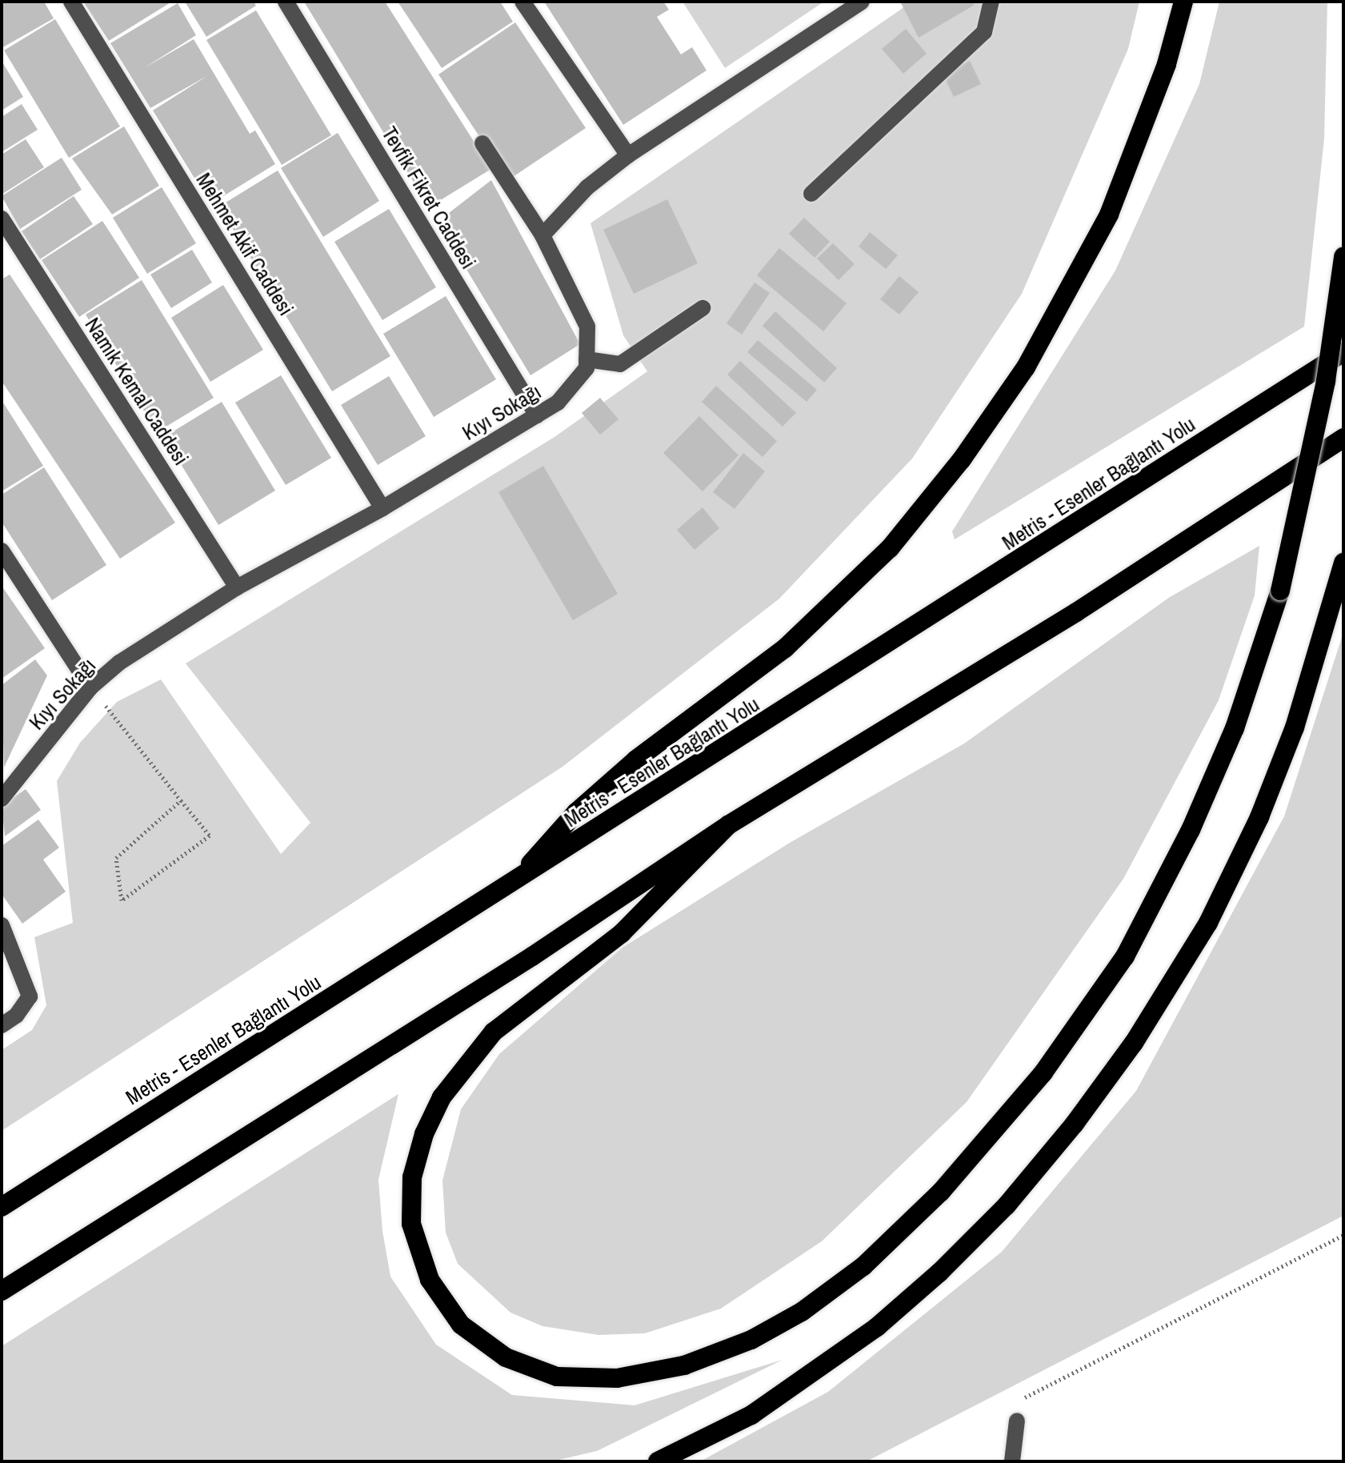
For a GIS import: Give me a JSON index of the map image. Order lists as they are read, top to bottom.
{
  "streets": {
    "highway": ["Metris - Esenler Bağlantı Yolu"],
    "street": [
      "Tevfik Fikret Caddesi",
      "Mehmet Akif Caddesi",
      "Namık Kemal Caddesi",
      "Kıyı Sokağı"
    ]
  },
  "crossings": [
    ["Tevfik Fikret Caddesi", "Kıyı Sokağı"],
    ["Mehmet Akif Caddesi", "Kıyı Sokağı"],
    ["Namık Kemal Caddesi", "Kıyı Sokağı"]
  ]
}
